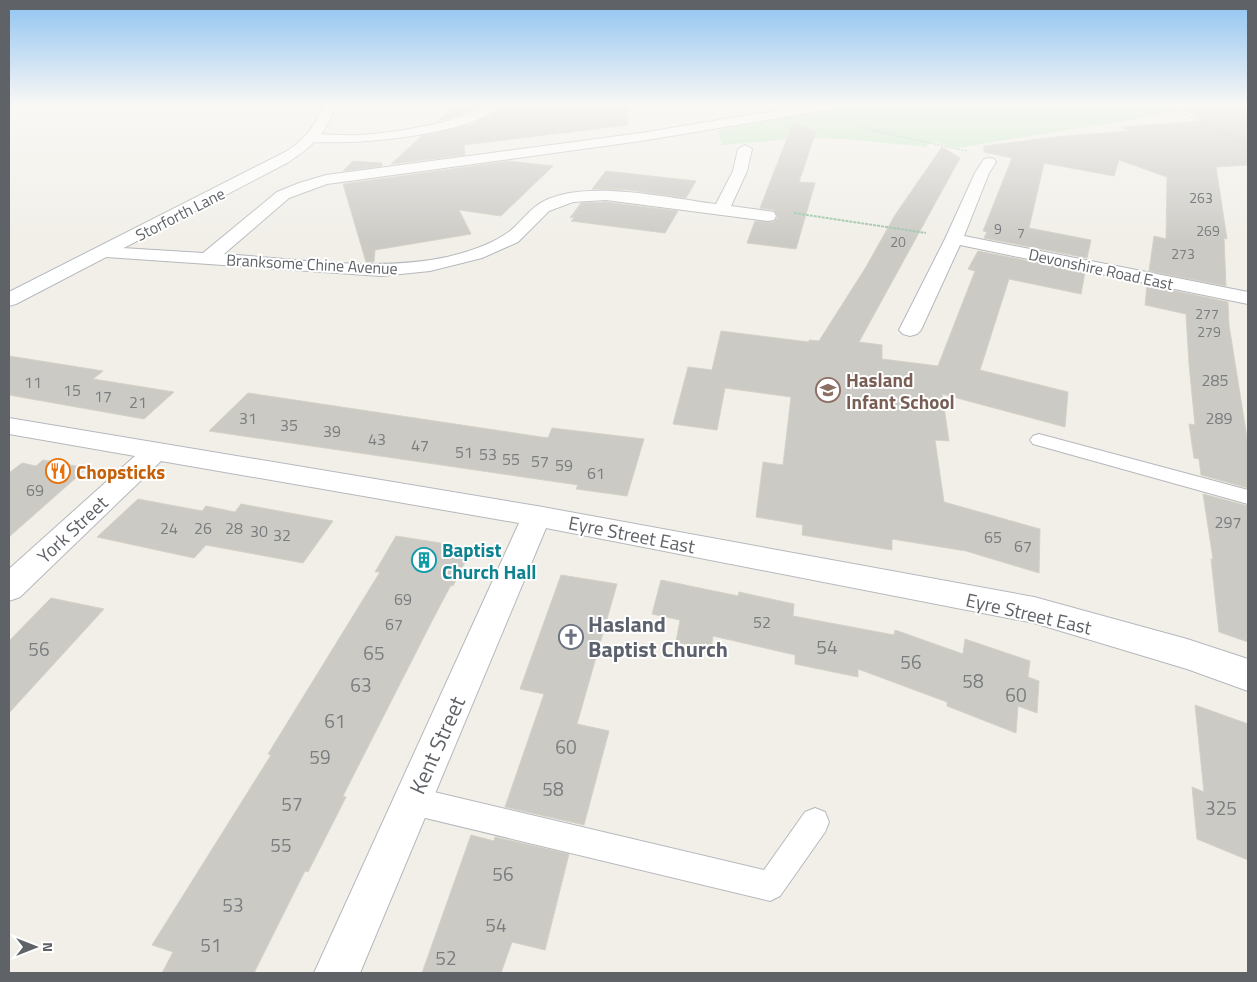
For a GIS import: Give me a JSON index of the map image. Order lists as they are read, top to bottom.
{
  "streets": {
    "street": [
      "Storforth Lane",
      "Branksome Chine Avenue",
      "Devonshire Road East",
      "York Street",
      "Eyre Street East",
      "Kent Street"
    ]
  },
  "crossings": [
    ["Storforth Lane", "Branksome Chine Avenue"],
    ["York Street", "Eyre Street East"],
    ["Eyre Street East", "Kent Street"]
  ],
  "places": {
    "school or university": ["Hasland Infant School"],
    "restaurant": ["Chopsticks"],
    "building": ["Baptist Church Hall"],
    "church": ["Hasland Baptist Church"]
  },
  "house_numbers": [
    "263",
    "9",
    "269",
    "7",
    "20",
    "273",
    "277",
    "279",
    "285",
    "11",
    "15",
    "17",
    "21",
    "31",
    "289",
    "35",
    "39",
    "43",
    "47",
    "51",
    "53",
    "55",
    "57",
    "59",
    "61",
    "69",
    "297",
    "24",
    "26",
    "28",
    "30",
    "32",
    "65",
    "67",
    "69",
    "52",
    "67",
    "54",
    "56",
    "65",
    "56",
    "58",
    "63",
    "60",
    "61",
    "60",
    "59",
    "58",
    "57",
    "325",
    "55",
    "56",
    "53",
    "54",
    "51",
    "52"
  ],
  "north": "right"
}
